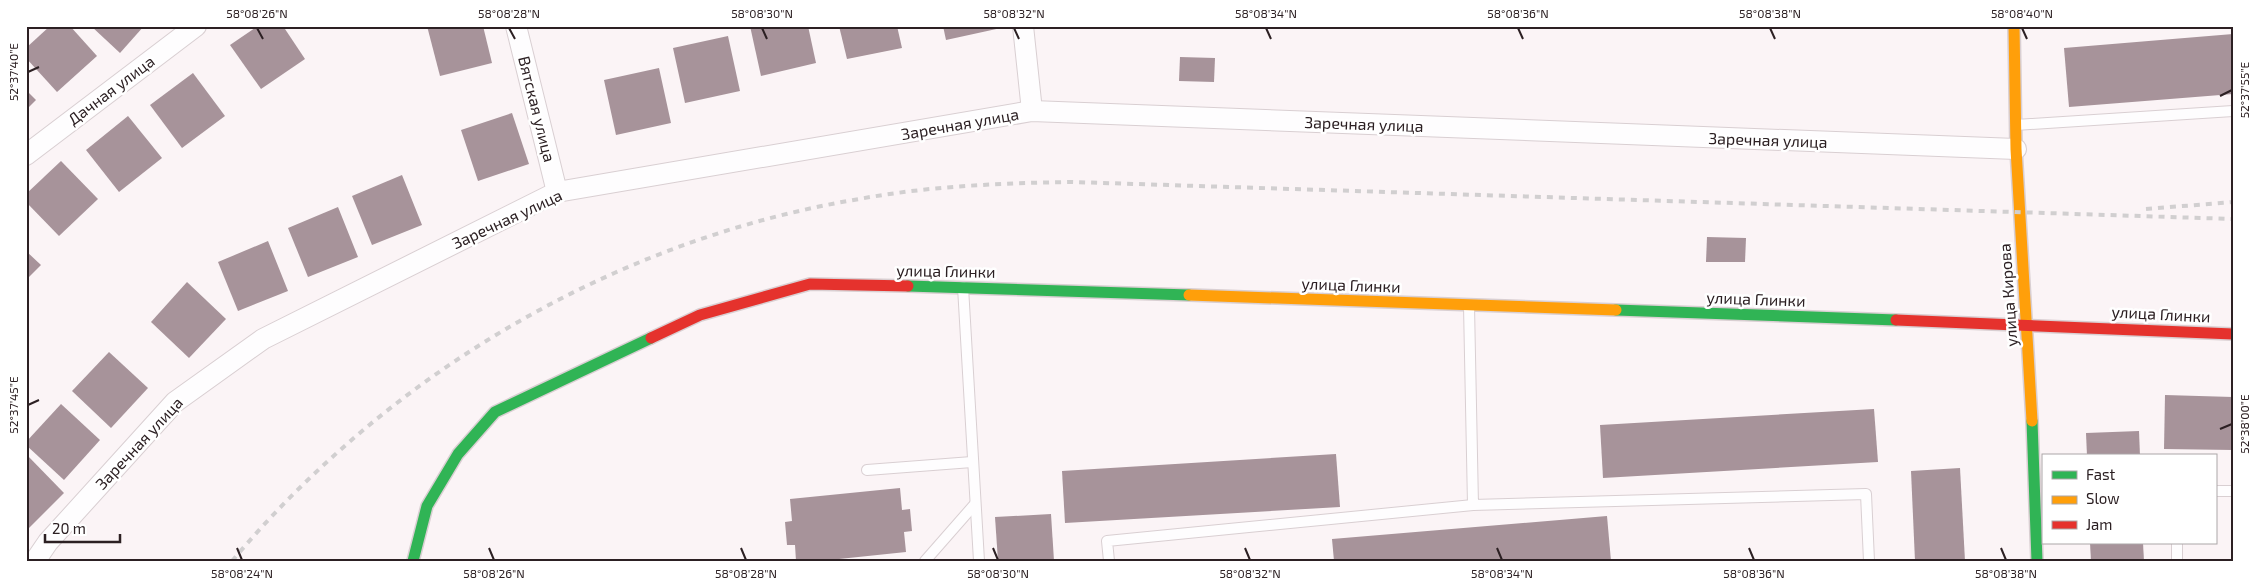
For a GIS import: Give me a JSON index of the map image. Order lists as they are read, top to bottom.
{
  "streets": {
    "main road": ["улица Глинки", "улица Кирова"],
    "street": ["Дачная улица", "Вятская улица", "Заречная улица"]
  },
  "crossings": [
    ["Вятская улица", "Заречная улица"],
    ["Заречная улица", "улица Кирова"],
    ["улица Глинки", "улица Кирова"]
  ],
  "legend": ["Fast", "Slow", "Jam"],
  "scale_bar": "20 m",
  "coordinates": [
    "58°08'26\"N",
    "58°08'28\"N",
    "58°08'30\"N",
    "58°08'32\"N",
    "58°08'34\"N",
    "58°08'36\"N",
    "58°08'38\"N",
    "58°08'40\"N",
    "52°37'40\"E",
    "52°37'55\"E",
    "52°37'45\"E",
    "52°38'00\"E",
    "58°08'24\"N"
  ]
}
